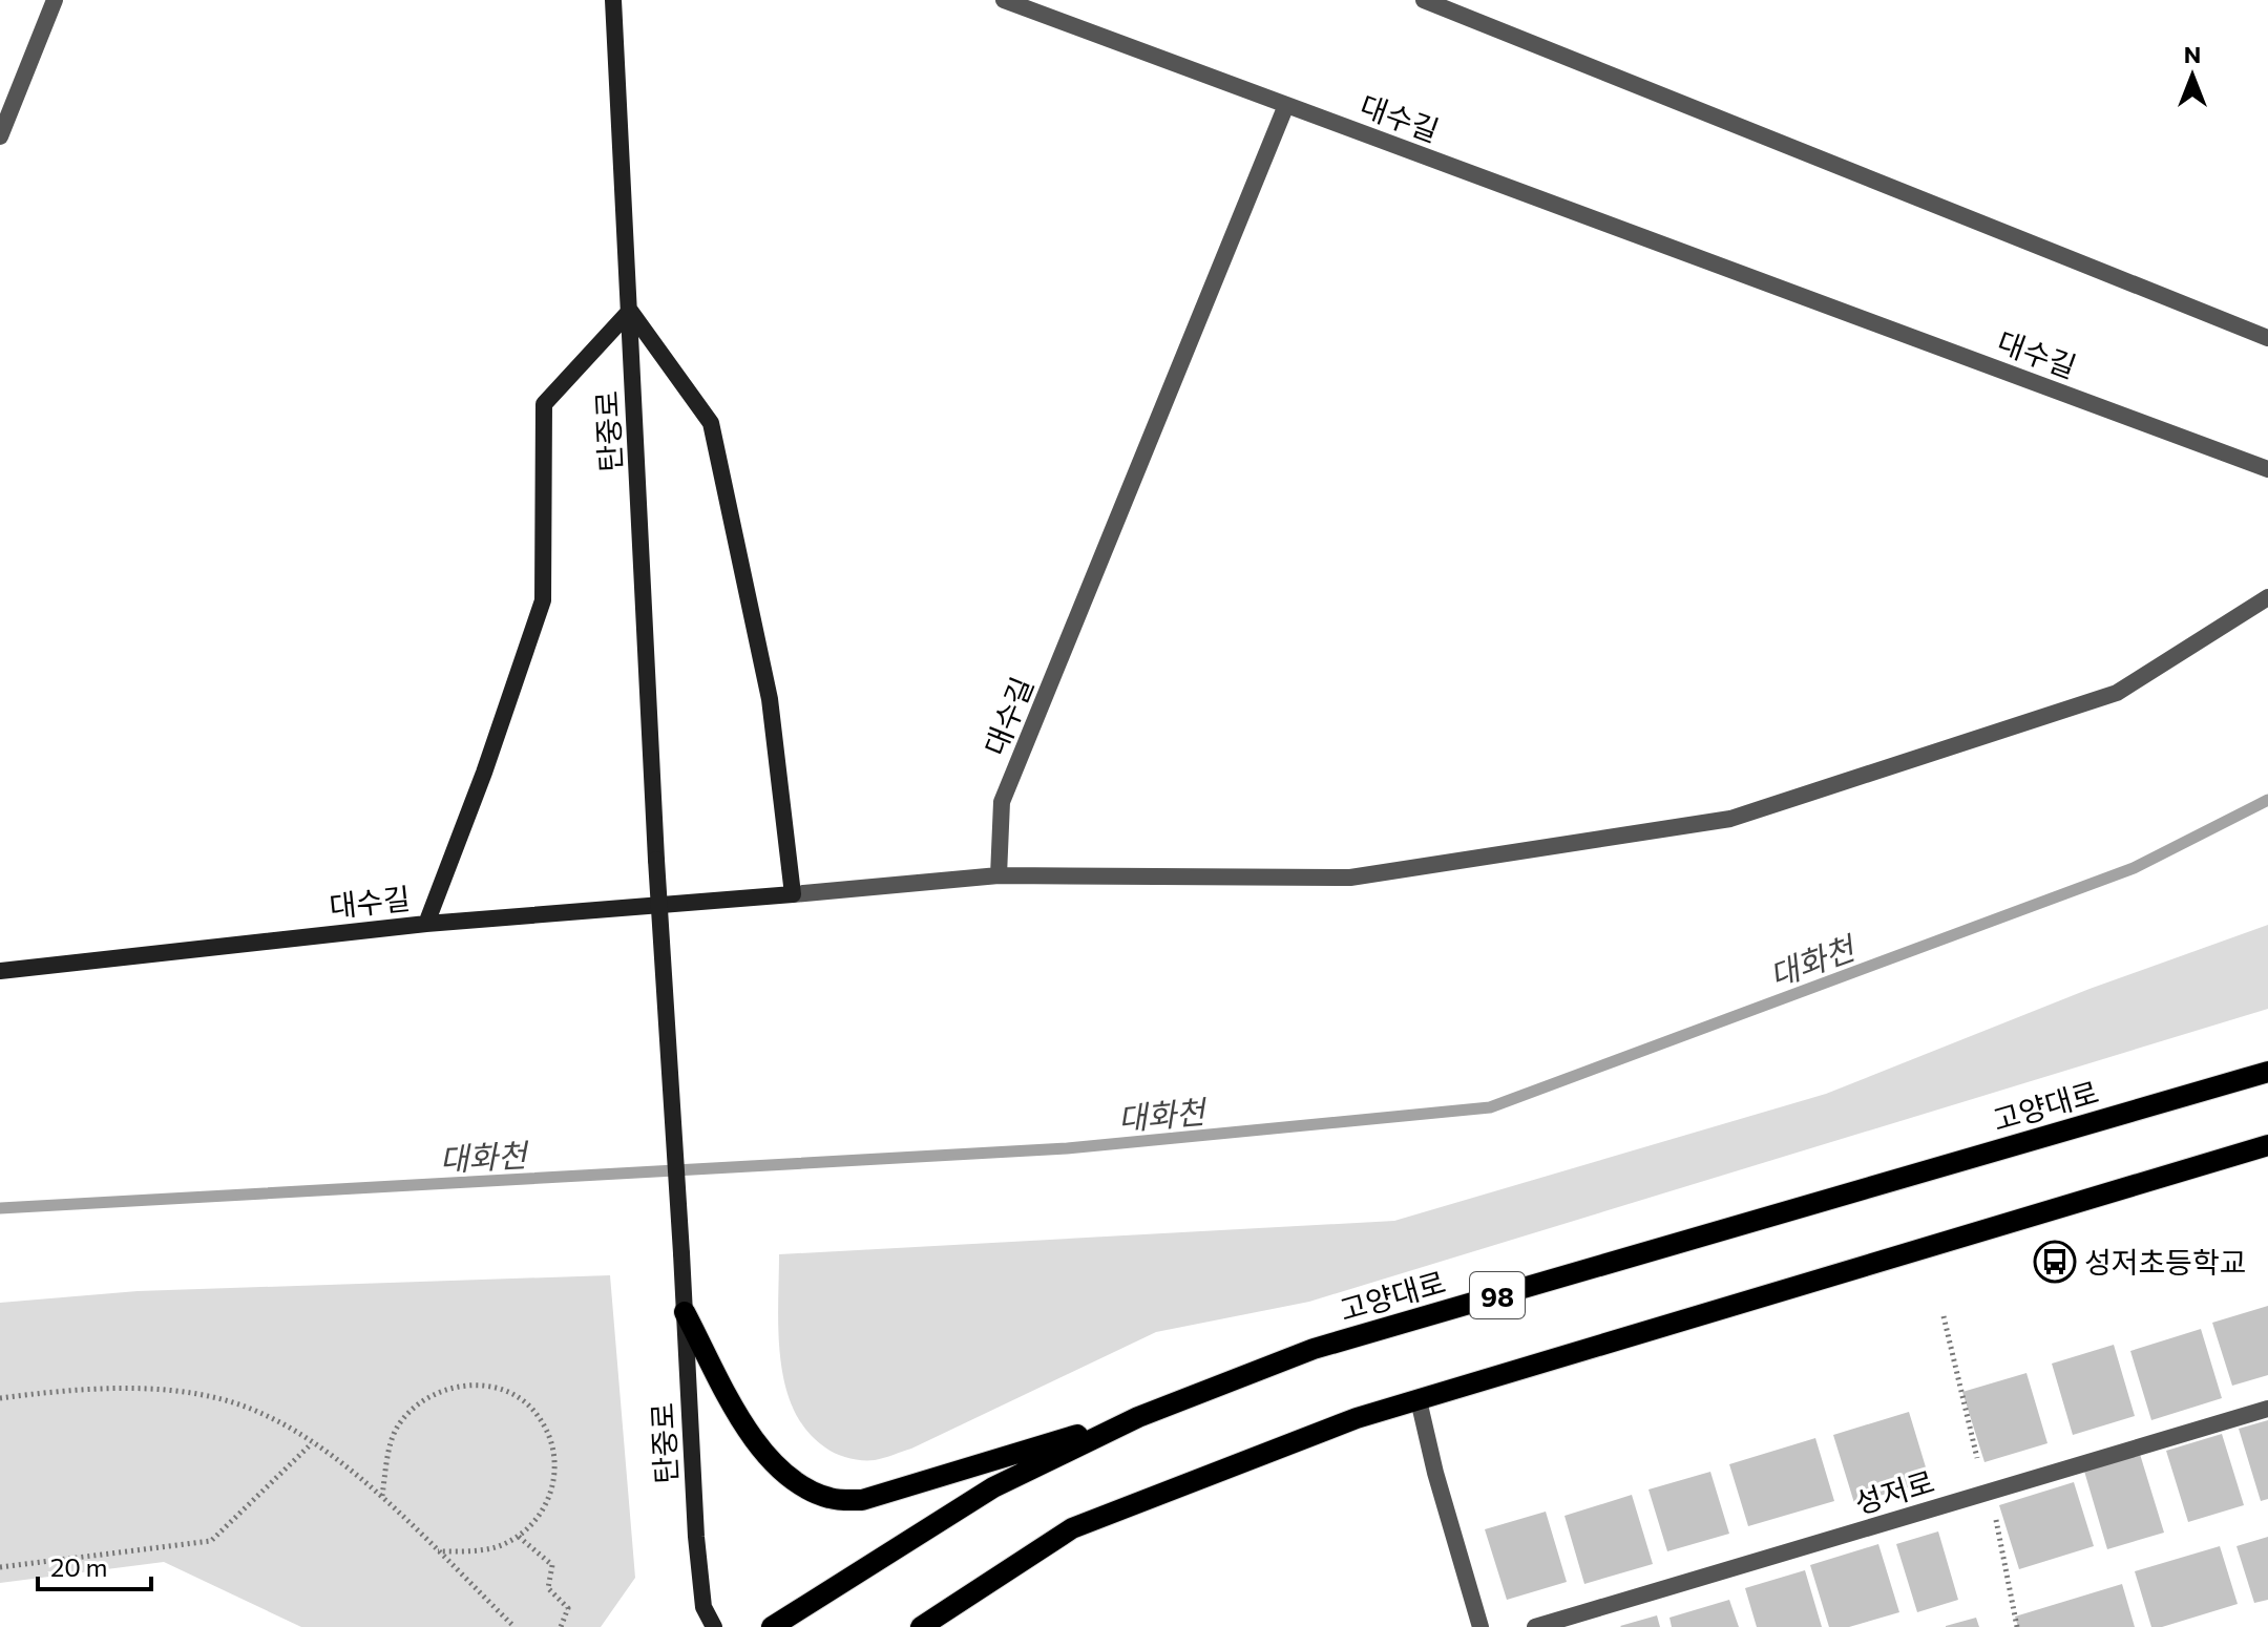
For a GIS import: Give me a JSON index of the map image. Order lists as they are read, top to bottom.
{
  "streets": {
    "main road": [
      "대수길",
      "탄중로",
      "고양대로",
      "98"
    ],
    "street": ["성저로"]
  },
  "water": ["대화천"],
  "places": {
    "bus stop": ["성저초등학교"]
  },
  "scale_bar": "20 m",
  "north": "top"
}
